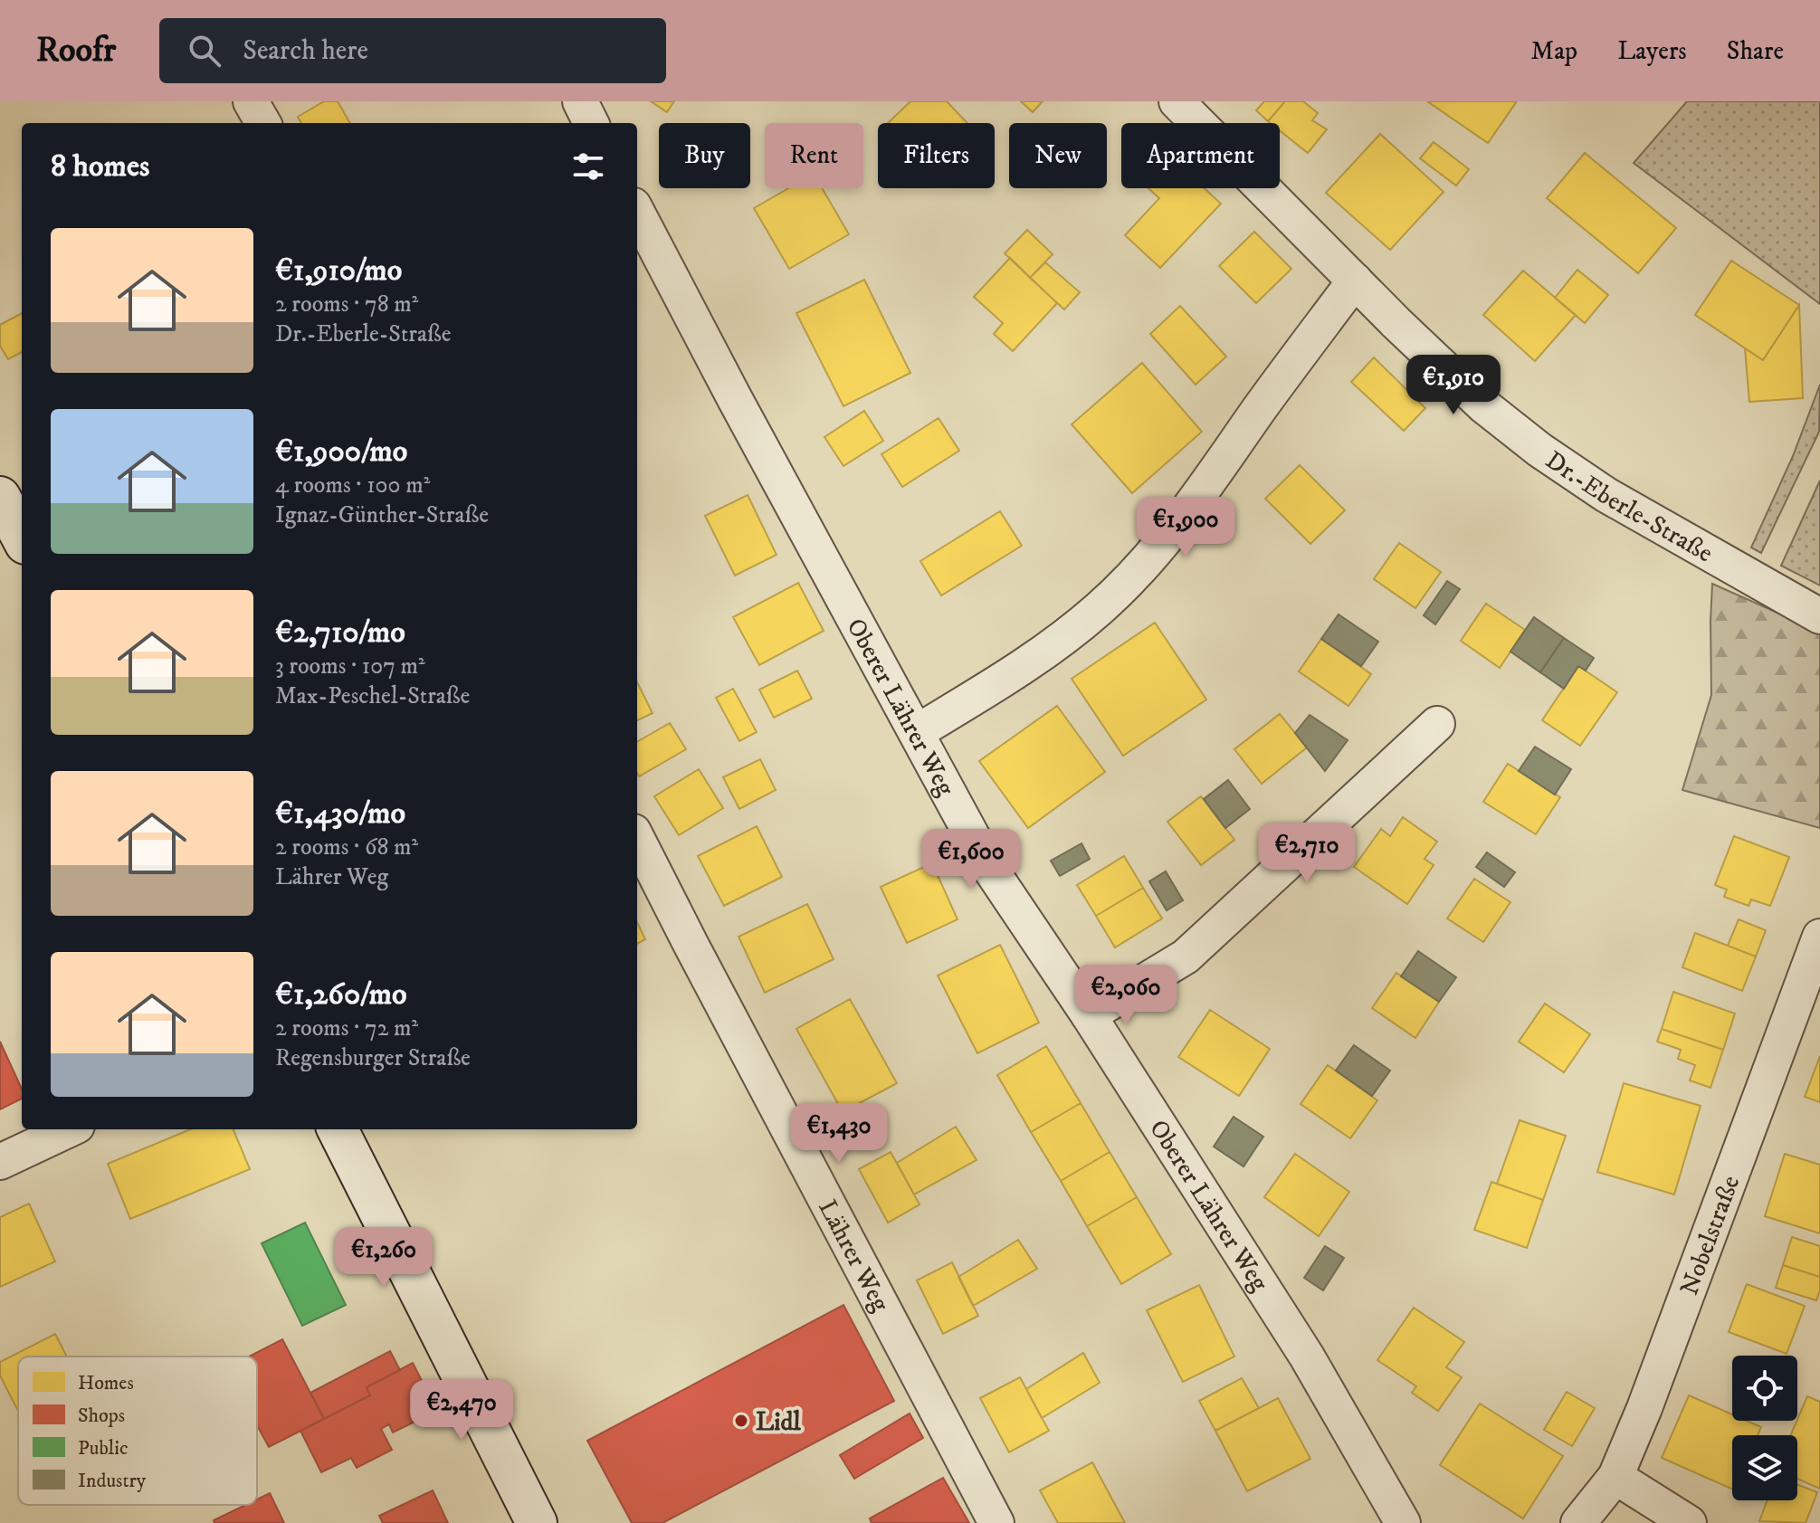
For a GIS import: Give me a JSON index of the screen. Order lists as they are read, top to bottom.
{
  "streets": {
    "street": [
      "Dr.-Eberle-Straße",
      "Oberer Lährer Weg",
      "Nobelstraße",
      "Lährer Weg"
    ]
  },
  "places": ["Lidl"],
  "legend": [
    "Homes",
    "Shops",
    "Public",
    "Industry"
  ],
  "page": {
    "header": "Roofr",
    "search": "Search here",
    "nav": ["Map", "Layers", "Share"],
    "chip": [
      "Buy",
      "Rent",
      "Filters",
      "New",
      "Apartment"
    ],
    "heading": "8 homes",
    "list": [
      {
        "name": "€1,910/mo",
        "note": "2 rooms · 78 m² · Dr.-Eberle-Straße"
      },
      {
        "name": "€1,900/mo",
        "note": "4 rooms · 100 m² · Ignaz-Günther-Straße"
      },
      {
        "name": "€2,710/mo",
        "note": "3 rooms · 107 m² · Max-Peschel-Straße"
      },
      {
        "name": "€1,430/mo",
        "note": "2 rooms · 68 m² · Lährer Weg"
      },
      {
        "name": "€1,260/mo",
        "note": "2 rooms · 72 m² · Regensburger Straße"
      }
    ],
    "price": [
      "€1,910",
      "€1,900",
      "€2,710",
      "€1,600",
      "€2,060",
      "€1,430",
      "€1,260",
      "€2,470"
    ]
  }
}
